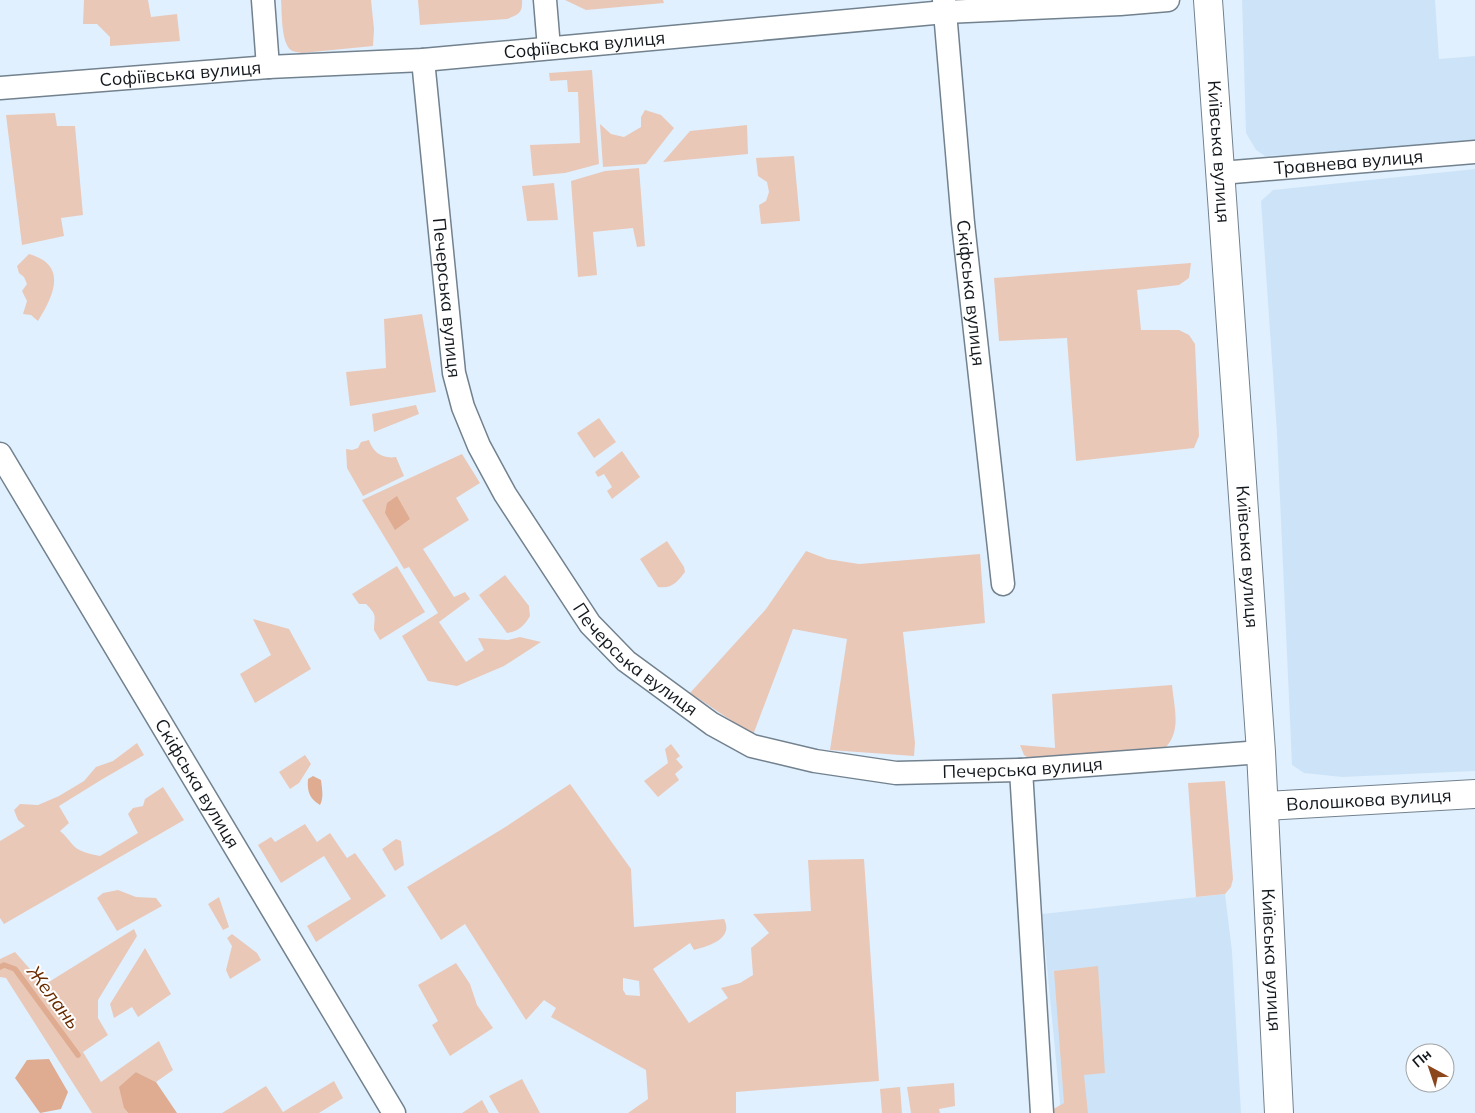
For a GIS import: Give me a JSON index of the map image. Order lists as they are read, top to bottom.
{
  "streets": {
    "main road": ["Київська вулиця", "Волошкова вулиця"],
    "street": [
      "Софіївська вулиця",
      "Травнева вулиця",
      "Скіфська вулиця",
      "Печерська вулиця"
    ]
  },
  "crossings": [
    ["Софіївська вулиця", "Скіфська вулиця"],
    ["Софіївська вулиця", "Печерська вулиця"],
    ["Київська вулиця", "Травнева вулиця"],
    ["Київська вулиця", "Печерська вулиця"],
    ["Київська вулиця", "Волошкова вулиця"]
  ],
  "water": ["Желань"],
  "north": "top left"
}
